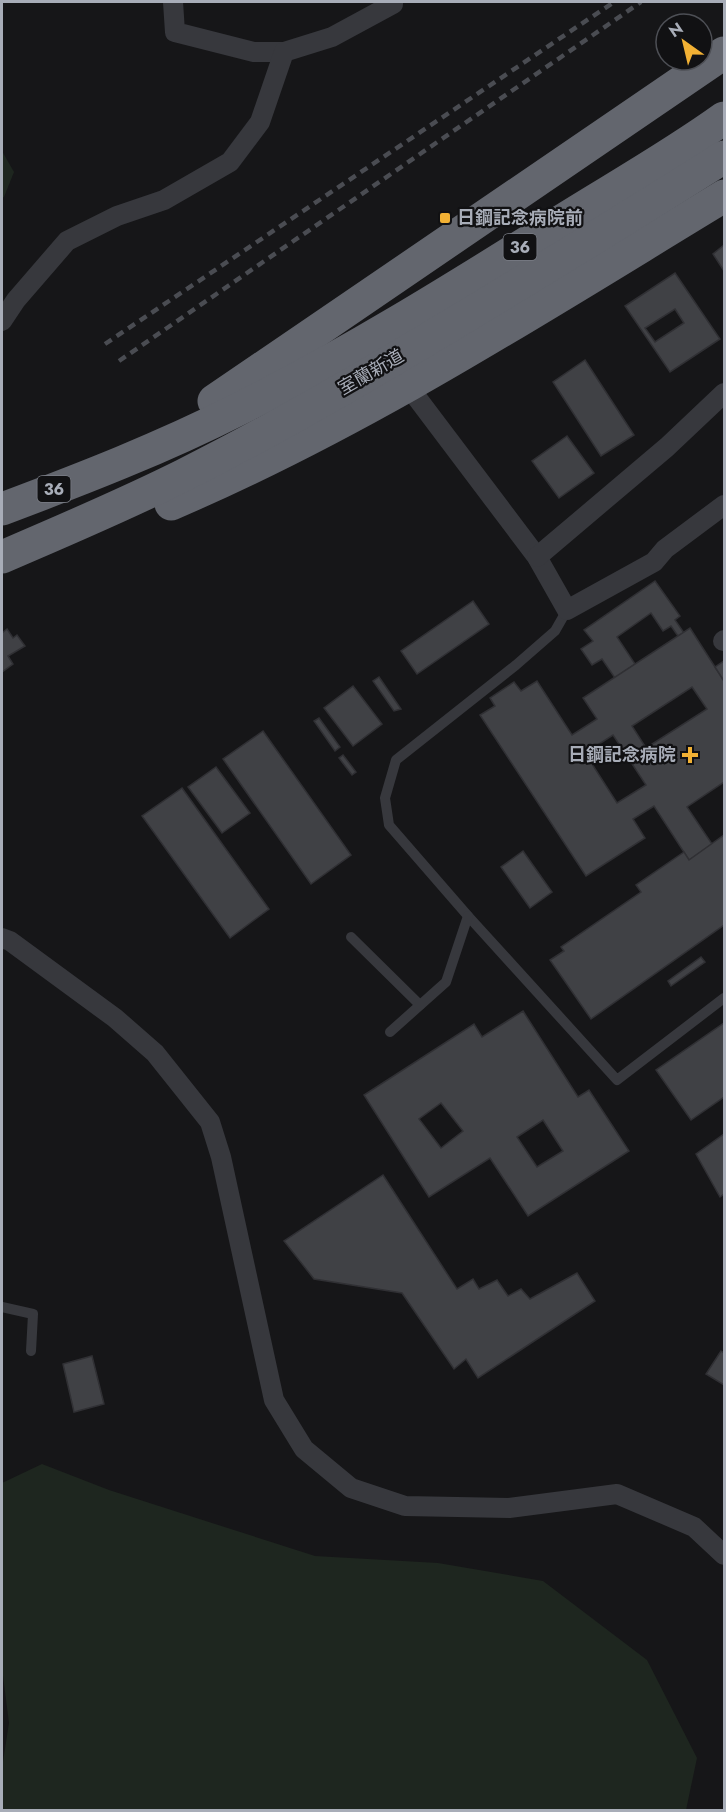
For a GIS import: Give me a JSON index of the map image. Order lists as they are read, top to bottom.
{
  "streets": {
    "highway": ["36", "室蘭新道"]
  },
  "crossings": [
    ["36", "室蘭新道"]
  ],
  "places": {
    "transit": ["日鋼記念病院前"],
    "health": ["日鋼記念病院"]
  },
  "north": "top left"
}
